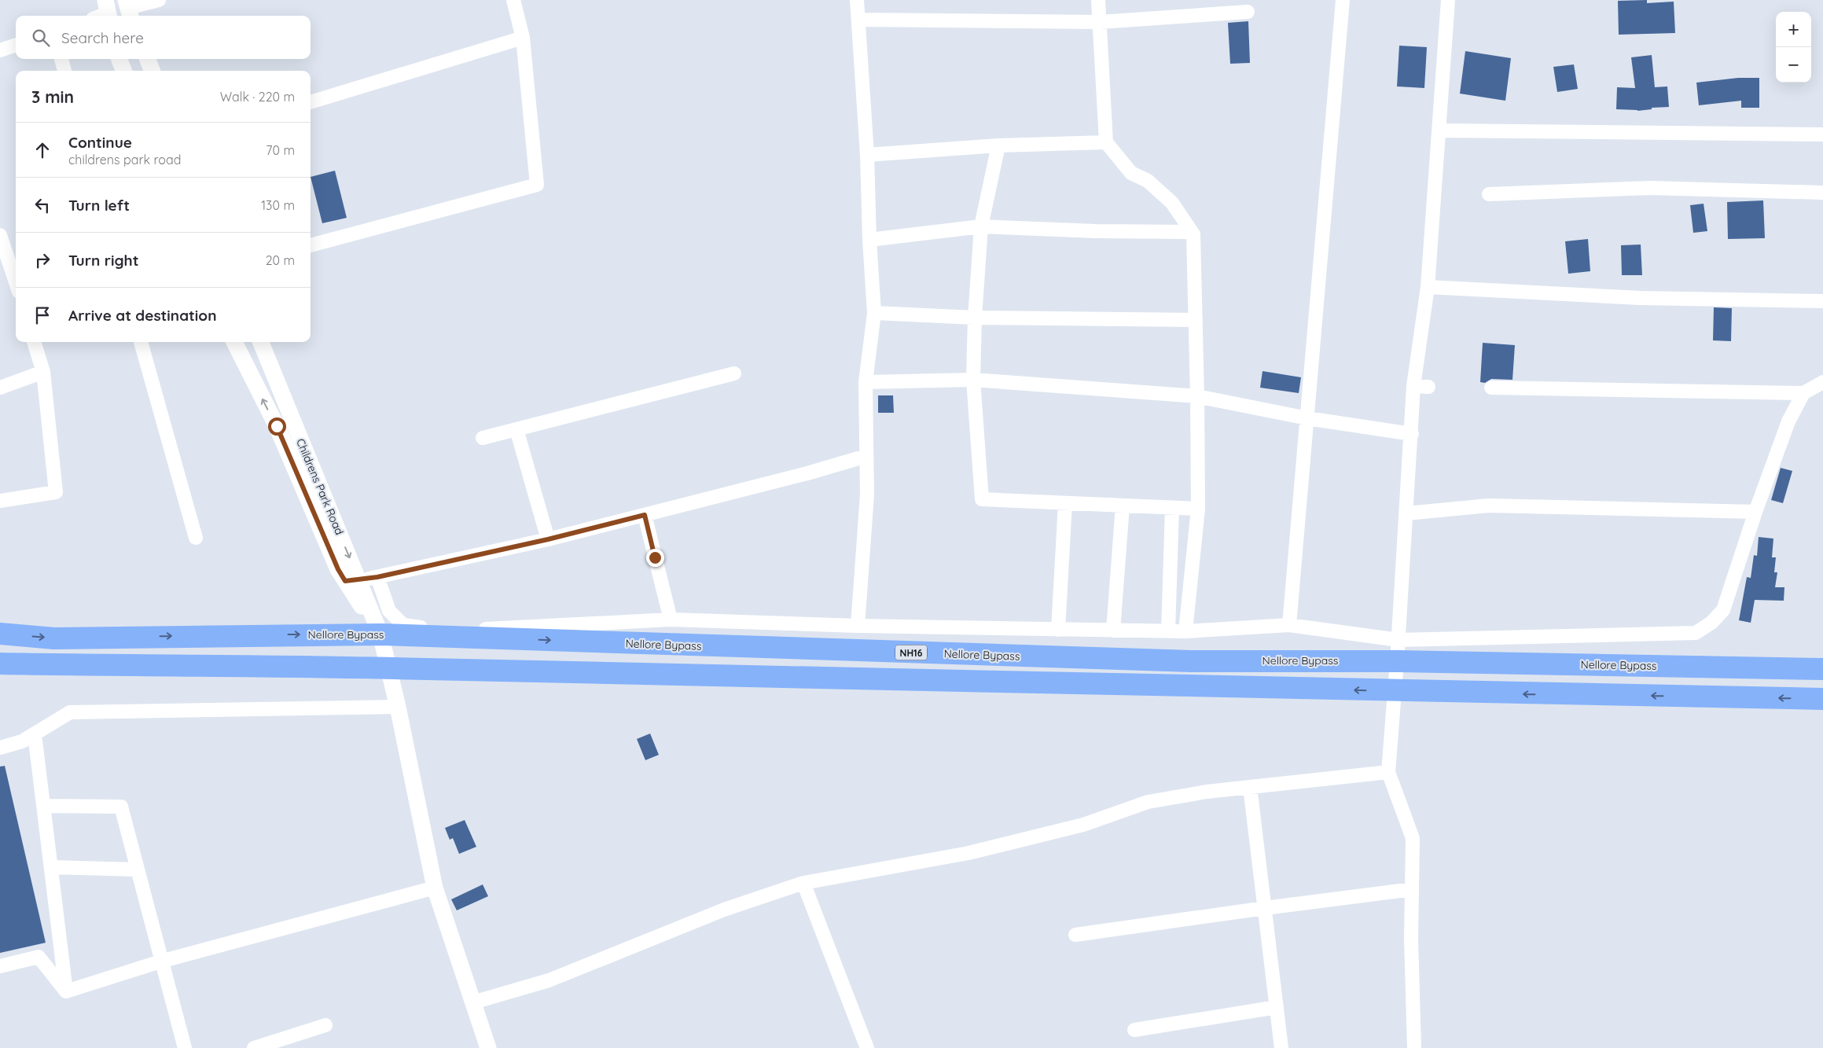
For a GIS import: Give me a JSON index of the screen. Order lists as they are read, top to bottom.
{
  "streets": {
    "highway": ["Nellore Bypass", "NH16"],
    "street": ["Childrens Park Road"]
  },
  "crossings": [
    ["Childrens Park Road", "Nellore Bypass"]
  ],
  "page": {
    "map_buttons": ["+", "−"],
    "search": "Search here",
    "heading": ["3 min", "Walk · 220 m"],
    "list": [
      ["Continue", "childrens park road", "70 m"],
      ["Turn left", "130 m"],
      ["Turn right", "20 m"],
      "Arrive at destination"
    ]
  }
}
